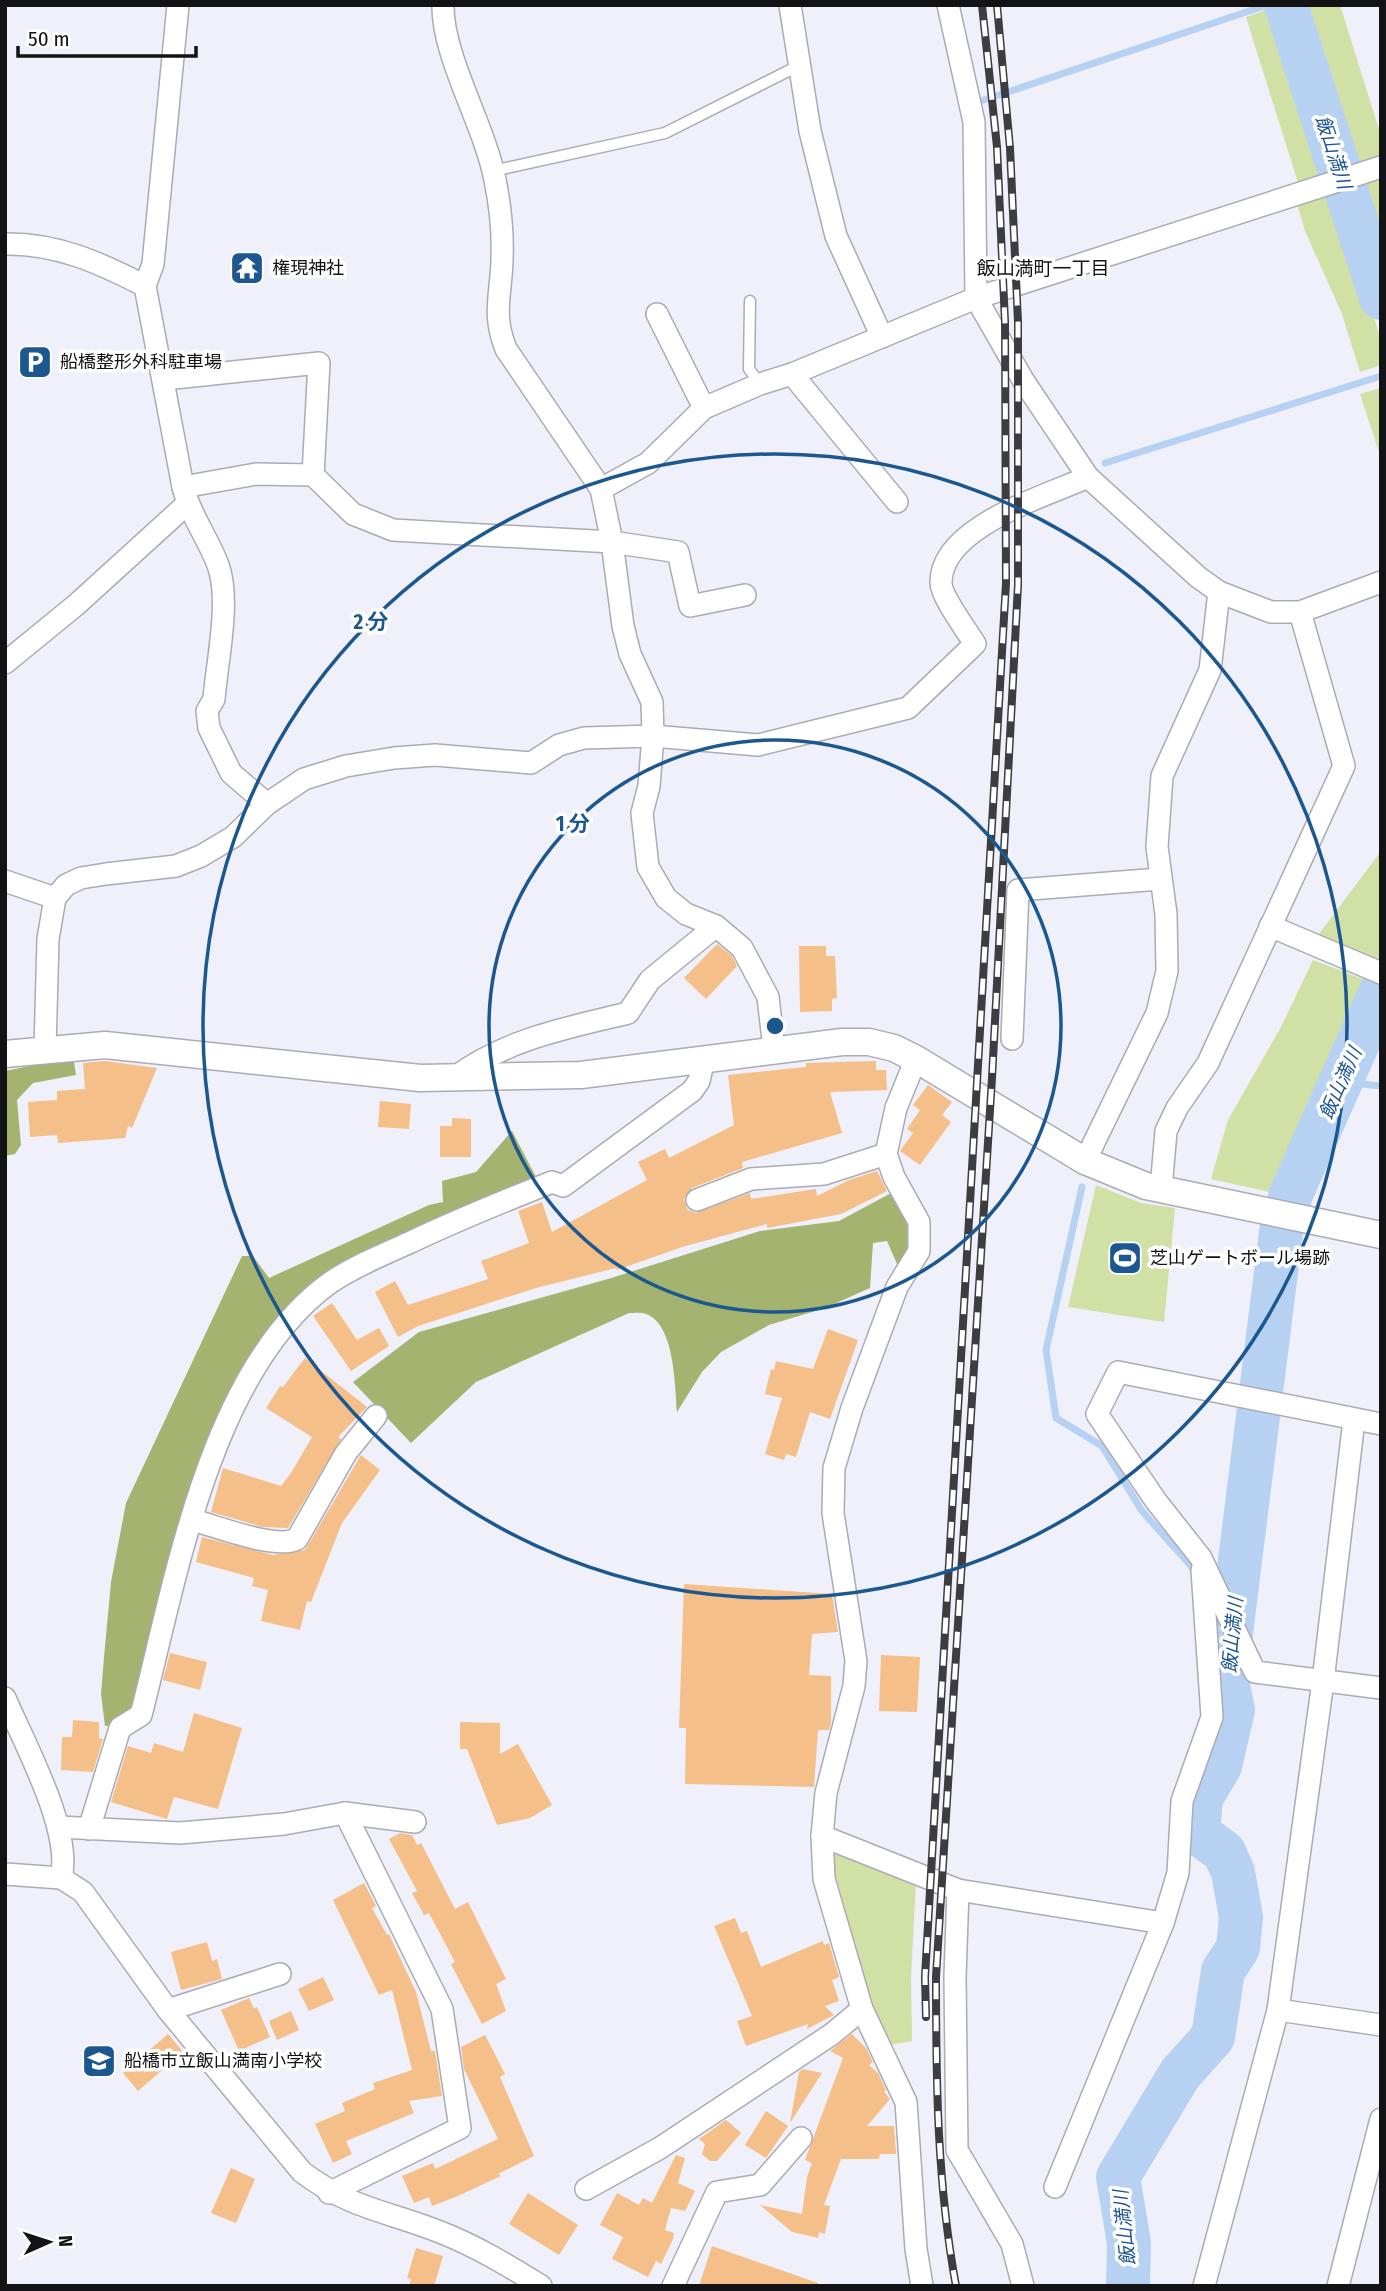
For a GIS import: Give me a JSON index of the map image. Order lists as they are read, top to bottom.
{
  "districts": ["飯山満町一丁目"],
  "water": ["飯山満川"],
  "places": {
    "temple": ["権現神社"],
    "parking": ["船橋整形外科駐車場"],
    "sports": ["芝山ゲートボール場跡"],
    "school or university": ["船橋市立飯山満南小学校"]
  },
  "scale_bar": "50 m",
  "north": "right",
  "rings": ["2 分", "1 分"]
}
